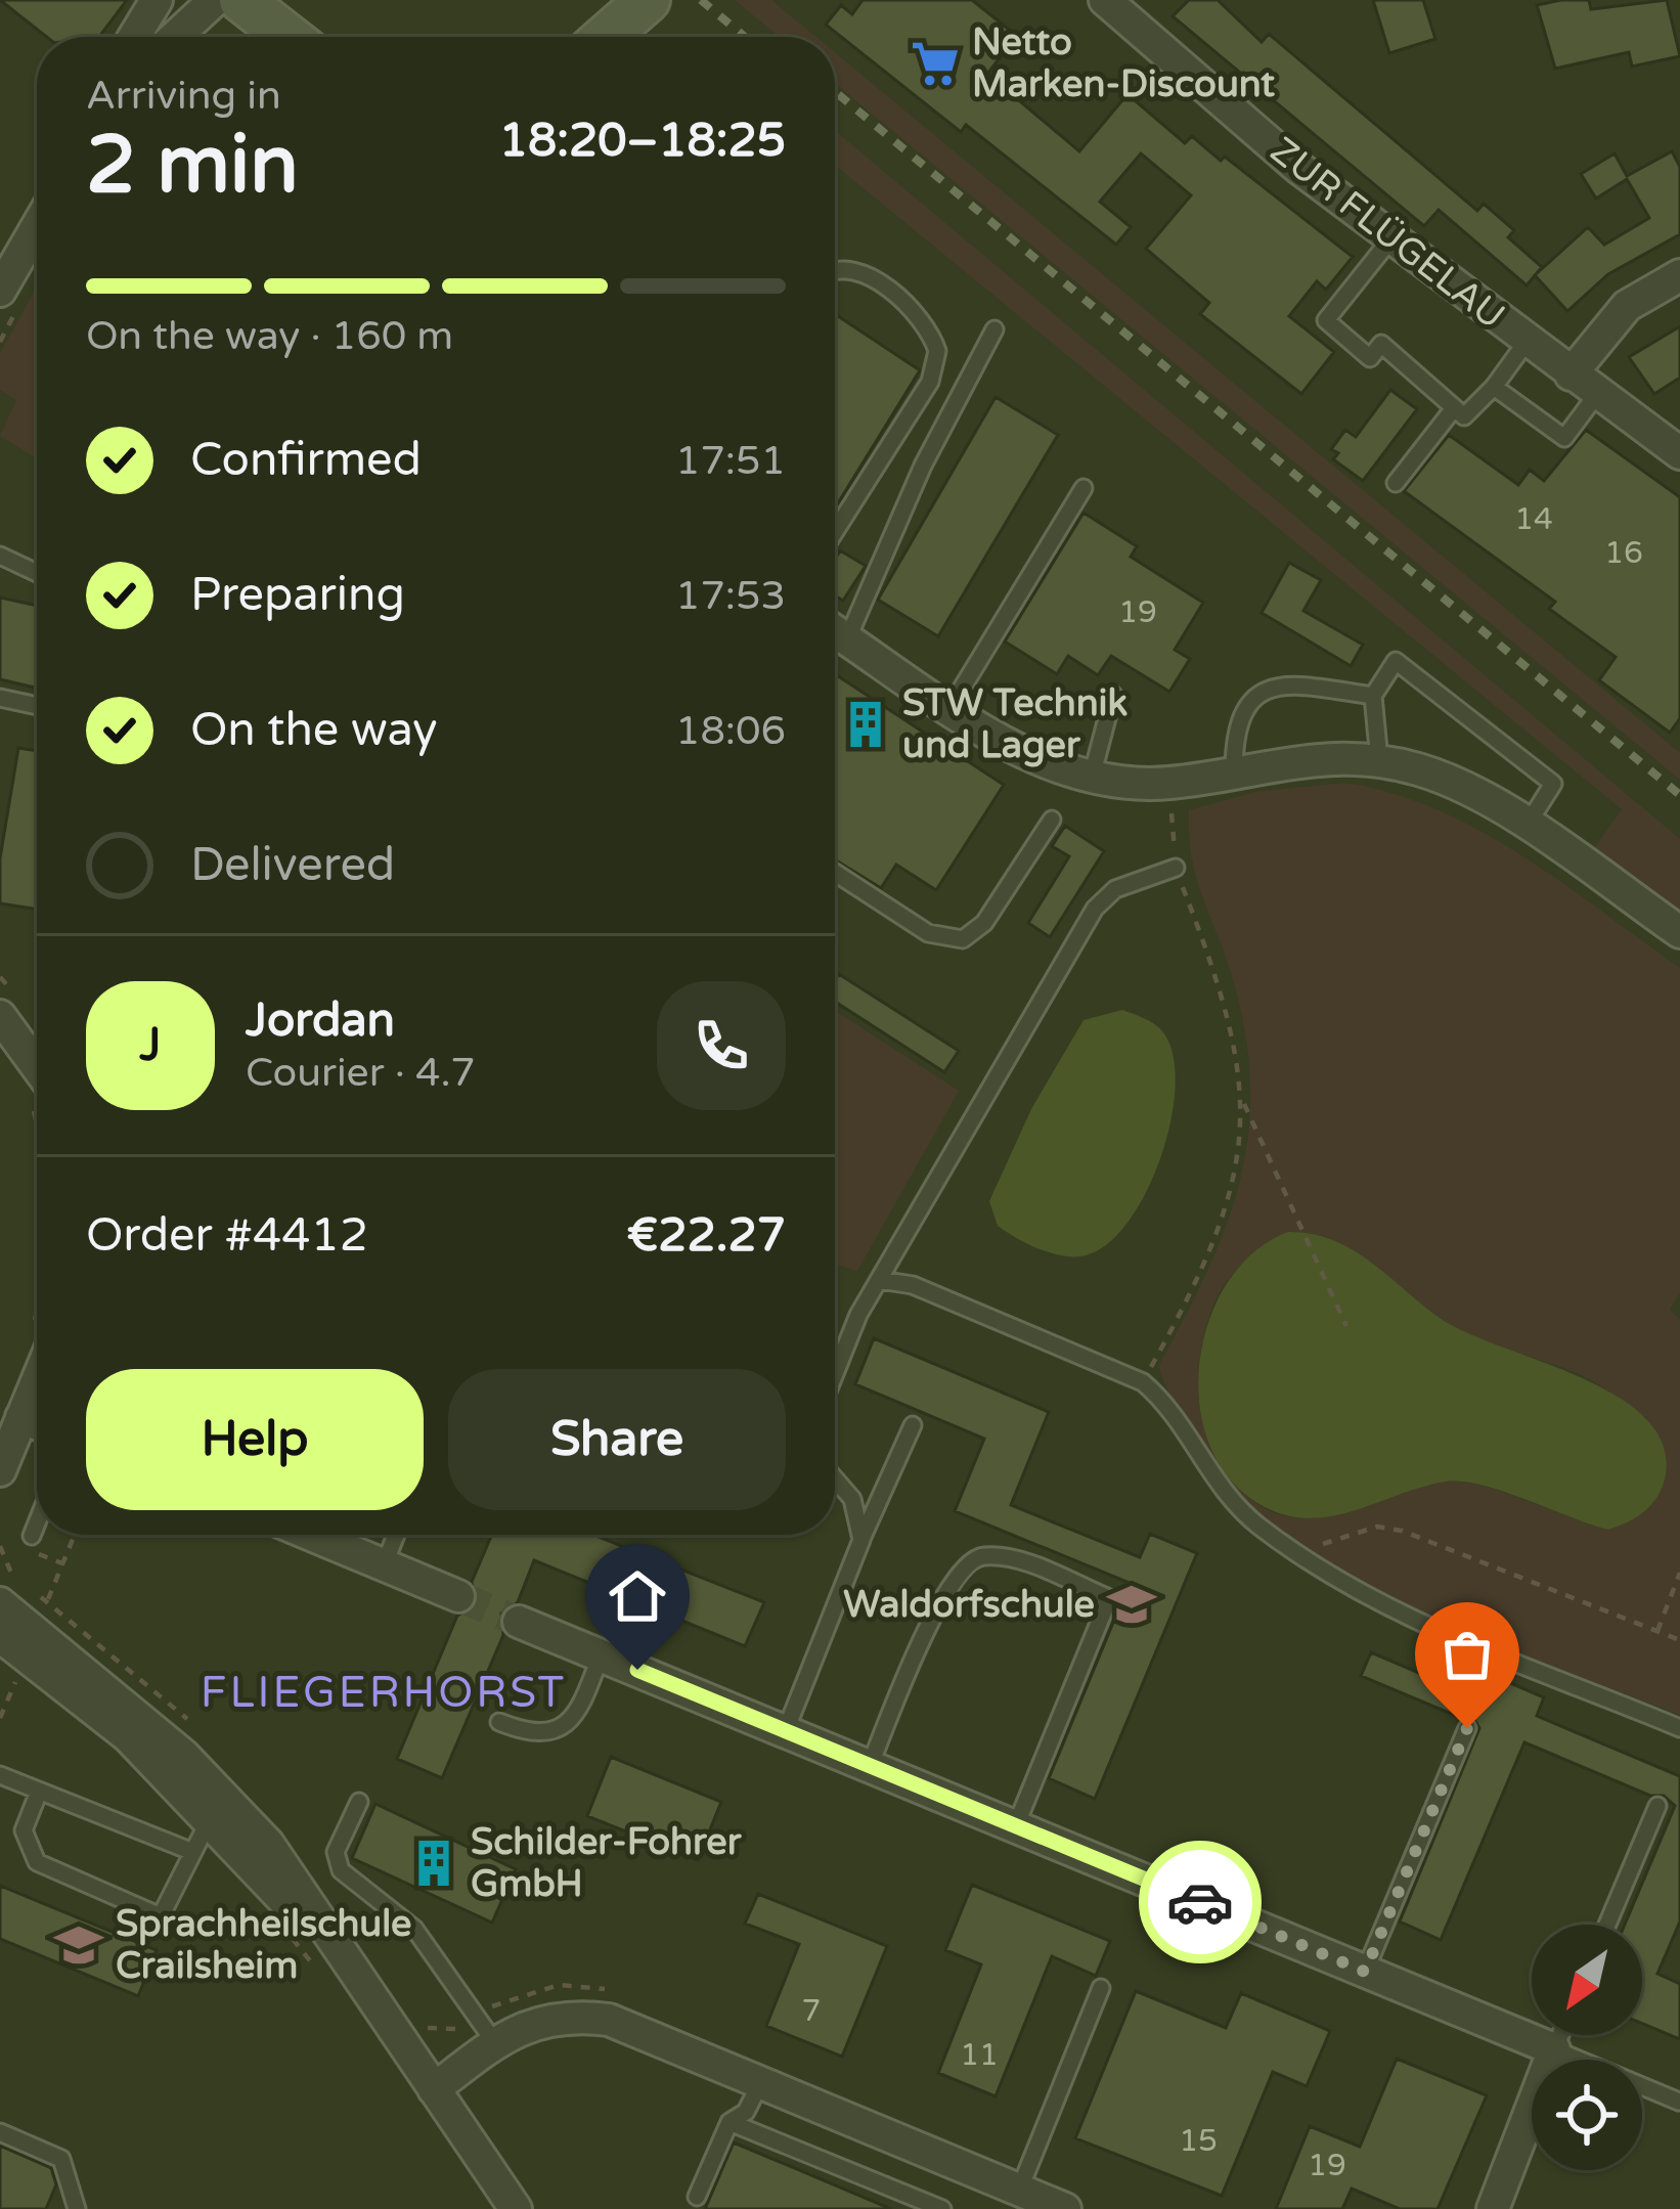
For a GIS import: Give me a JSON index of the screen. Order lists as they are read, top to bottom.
{
  "streets": {
    "street": ["ZUR FLÜGELAU"]
  },
  "districts": ["FLIEGERHORST"],
  "places": {
    "supermarket": ["Netto Marken-Discount"],
    "building": ["STW Technik und Lager", "Schilder-Fohrer GmbH"],
    "school or university": ["Waldorfschule", "Sprachheilschule Crailsheim"]
  },
  "house_numbers": [
    "14",
    "16",
    "19",
    "7",
    "11",
    "15",
    "19"
  ],
  "north": "bottom left",
  "page": {
    "heading": ["2 min", "Arriving in", "18:20–18:25"],
    "panel": [
      "Jordan",
      "Courier · 4.7",
      "Order #4412",
      "€22.27"
    ],
    "bar": "On the way · 160 m",
    "list": [
      ["Confirmed", "17:51"],
      ["Preparing", "17:53"],
      ["On the way", "18:06"],
      "Delivered"
    ],
    "round": "J",
    "buttons": ["Help", "Share"]
  }
}
